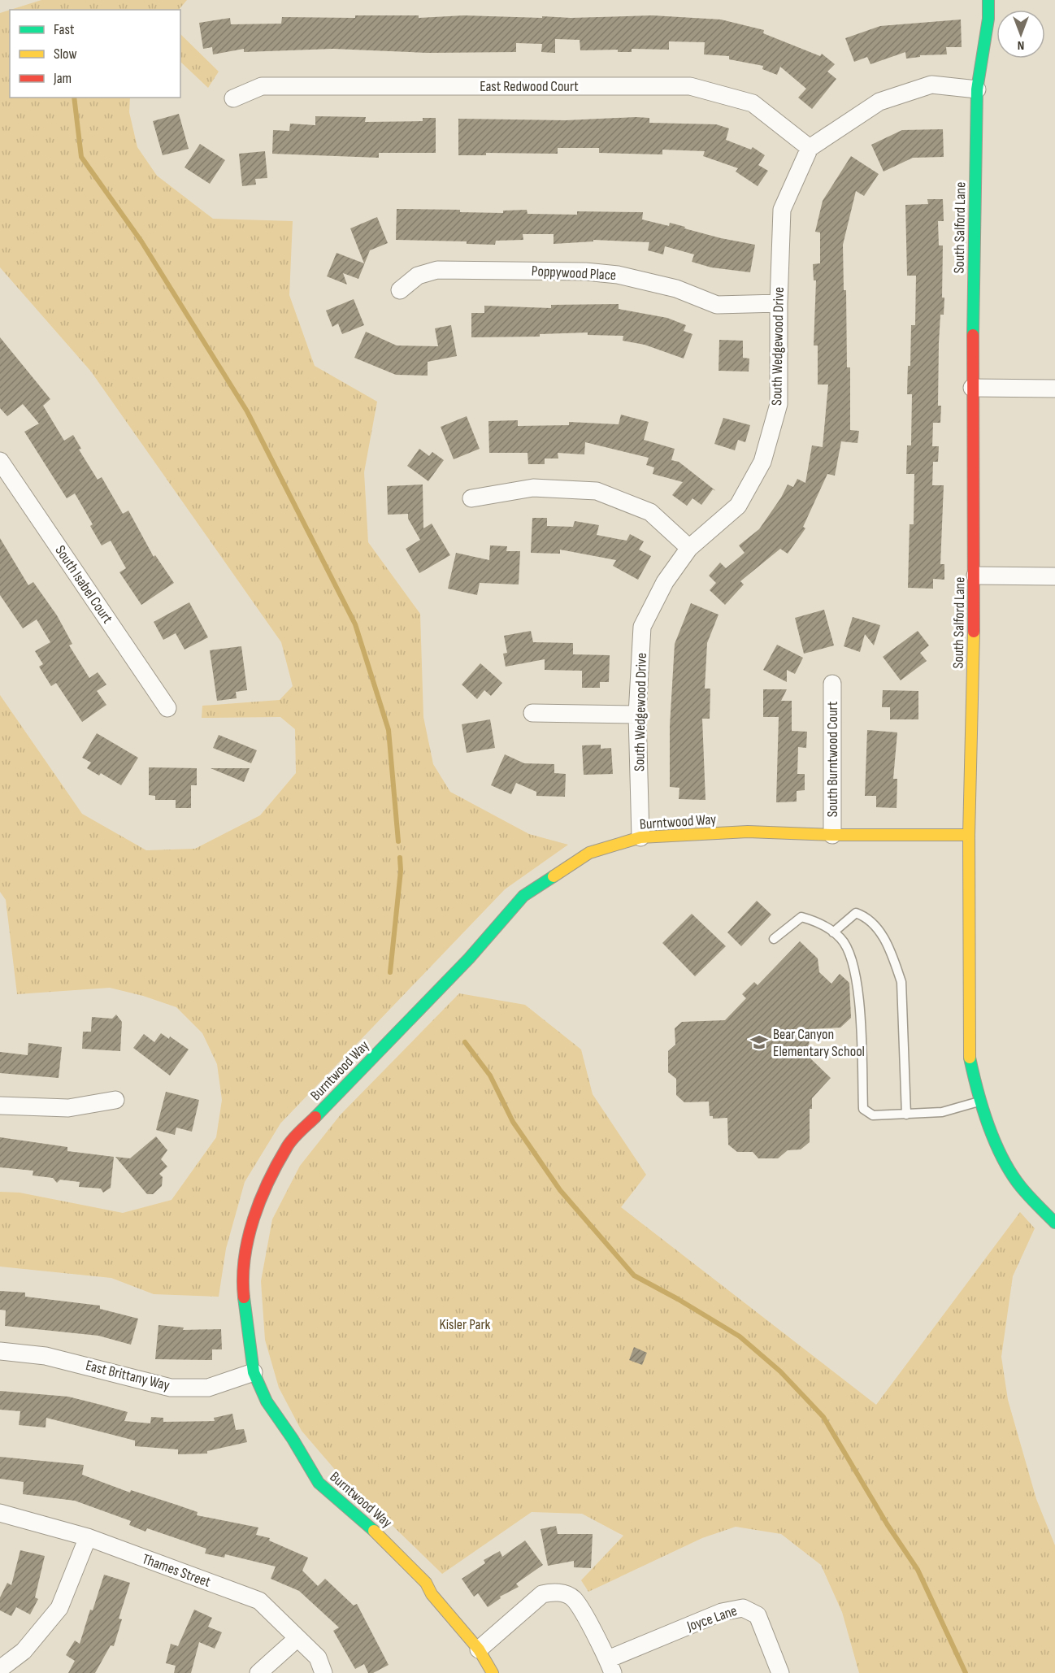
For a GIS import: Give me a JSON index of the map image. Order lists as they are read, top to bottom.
{
  "streets": {
    "street": [
      "East Redwood Court",
      "South Salford Lane",
      "Poppywood Place",
      "South Wedgewood Drive",
      "South Isabel Court",
      "South Burntwood Court",
      "Burntwood Way",
      "East Brittany Way",
      "Thames Street",
      "Joyce Lane"
    ]
  },
  "crossings": [
    ["East Redwood Court", "South Wedgewood Drive"],
    ["South Salford Lane", "Burntwood Way"],
    ["Poppywood Place", "South Wedgewood Drive"],
    ["South Wedgewood Drive", "Burntwood Way"],
    ["South Burntwood Court", "Burntwood Way"],
    ["Burntwood Way", "East Brittany Way"]
  ],
  "parks": ["Kisler Park"],
  "places": {
    "school or university": ["Bear Canyon Elementary School"]
  },
  "legend": ["Fast", "Slow", "Jam"],
  "north": "bottom"
}
